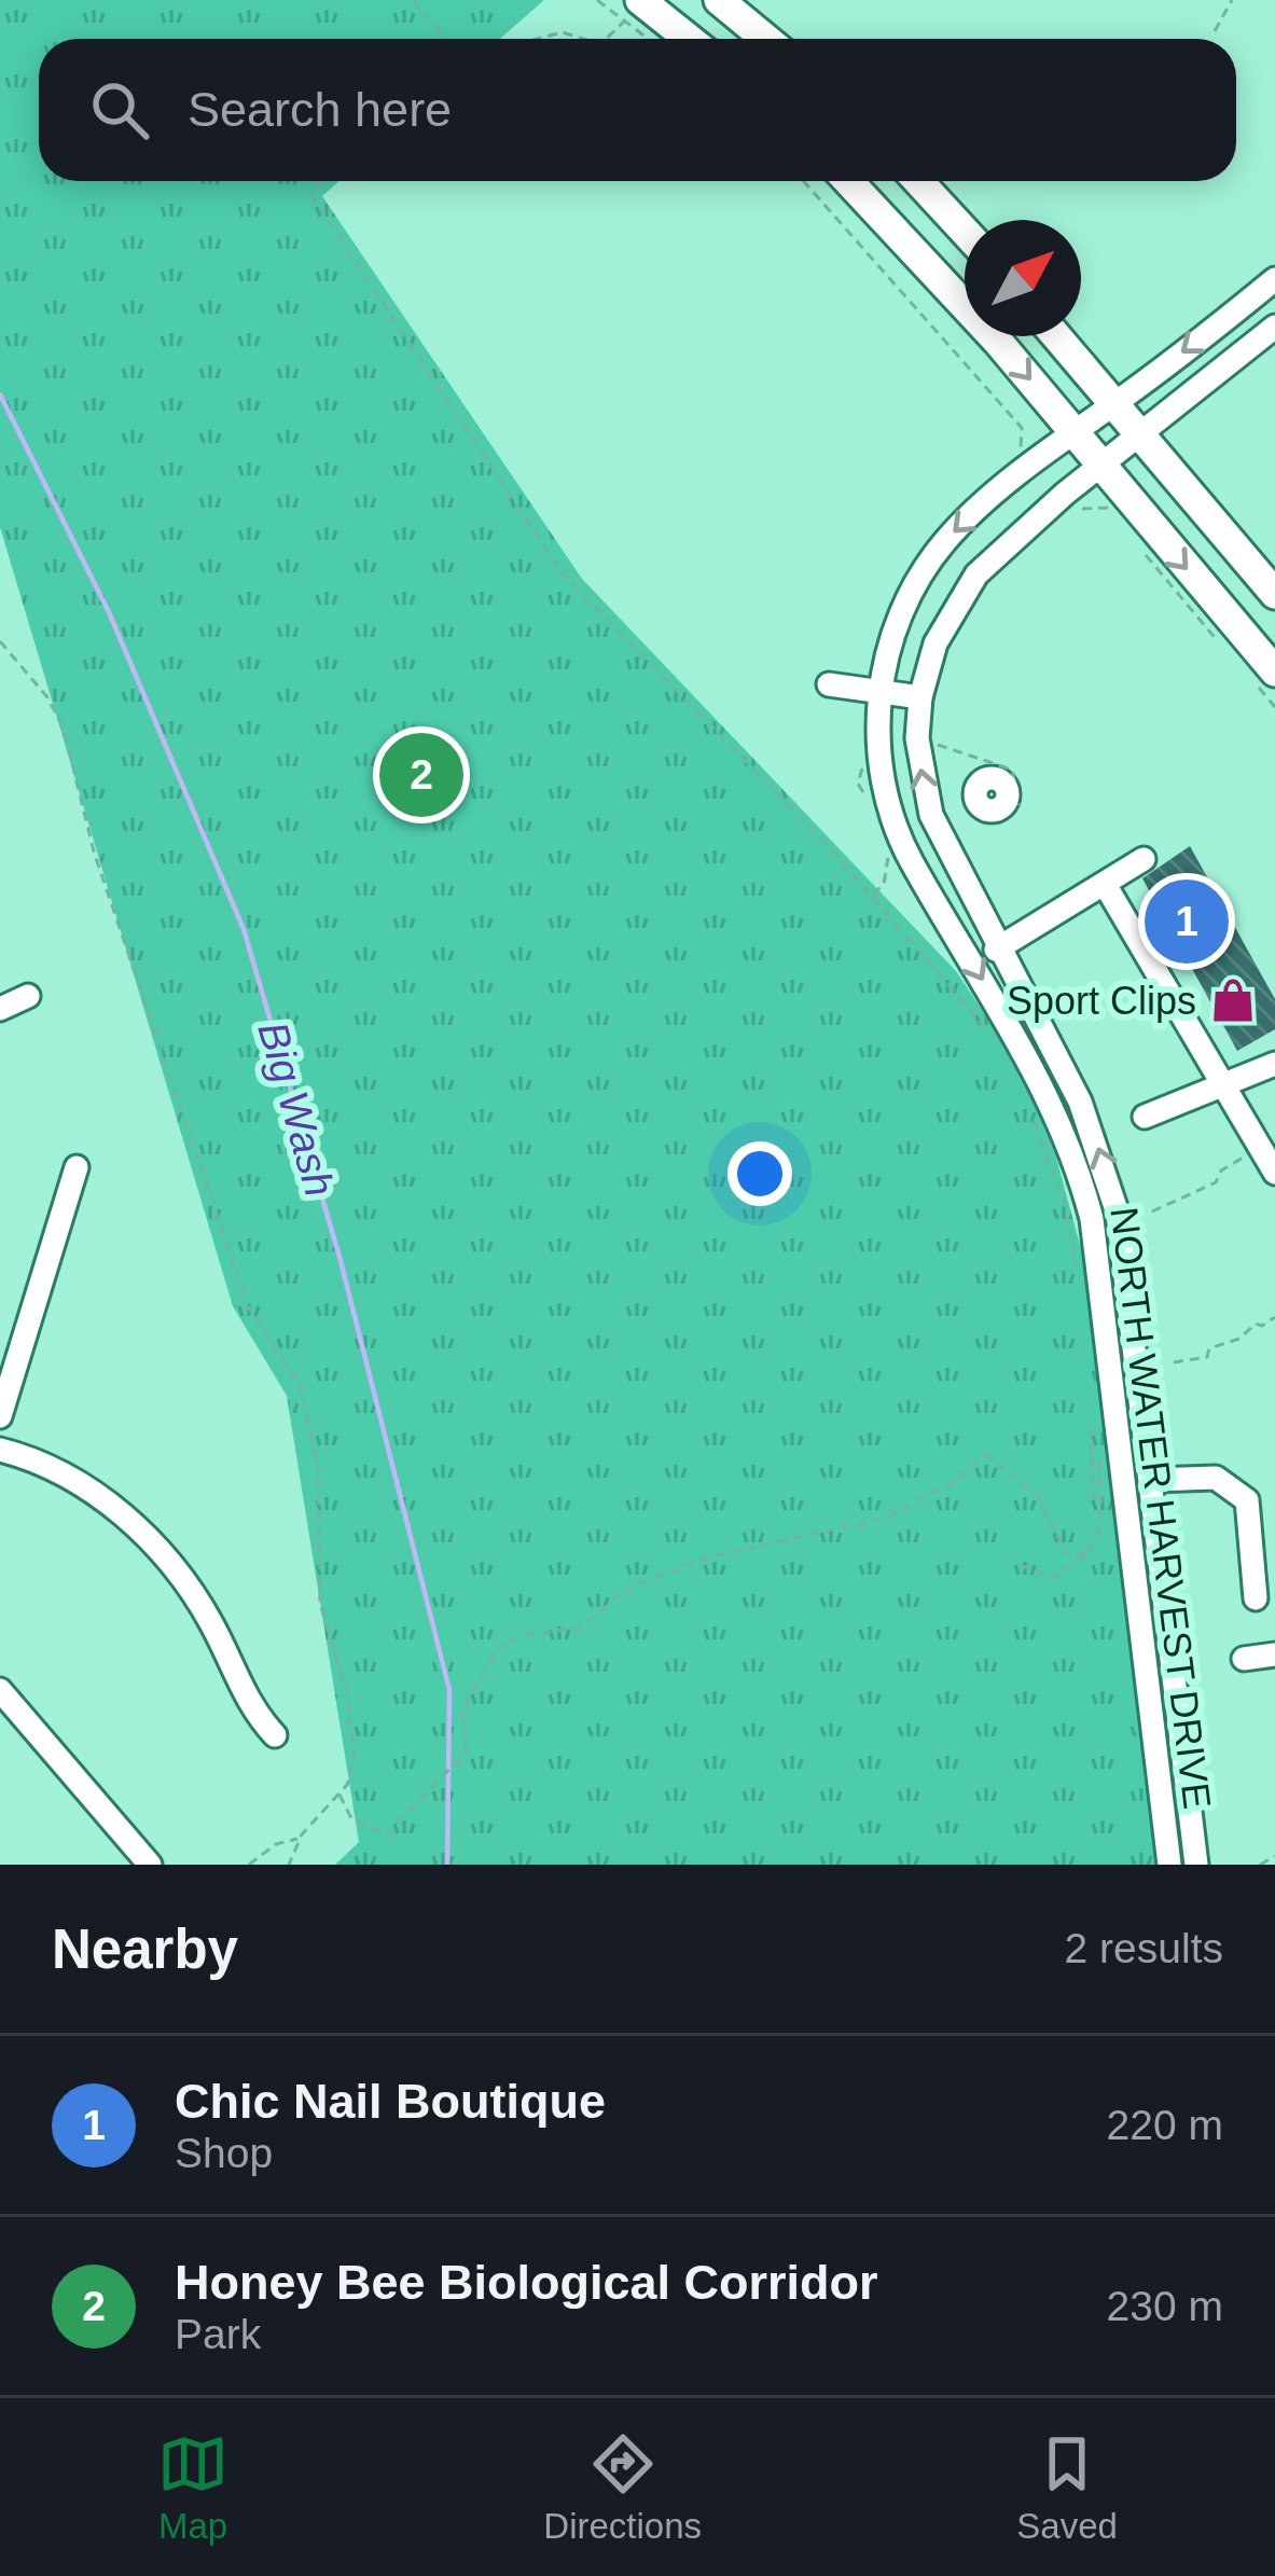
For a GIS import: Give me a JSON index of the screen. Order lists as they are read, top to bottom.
{
  "streets": {
    "street": ["NORTH WATER HARVEST DRIVE"]
  },
  "water": ["Big Wash"],
  "places": {
    "shop": ["Sport Clips"]
  },
  "north": "top right",
  "page": {
    "search": "Search here",
    "pins": ["2", "1"],
    "heading": ["Nearby", "2 results"],
    "list": [
      {
        "mark": "1",
        "name": "Chic Nail Boutique",
        "note": "Shop",
        "value": "220 m"
      },
      {
        "mark": "2",
        "name": "Honey Bee Biological Corridor",
        "note": "Park",
        "value": "230 m"
      }
    ],
    "nav": ["Map", "Directions", "Saved"]
  }
}
